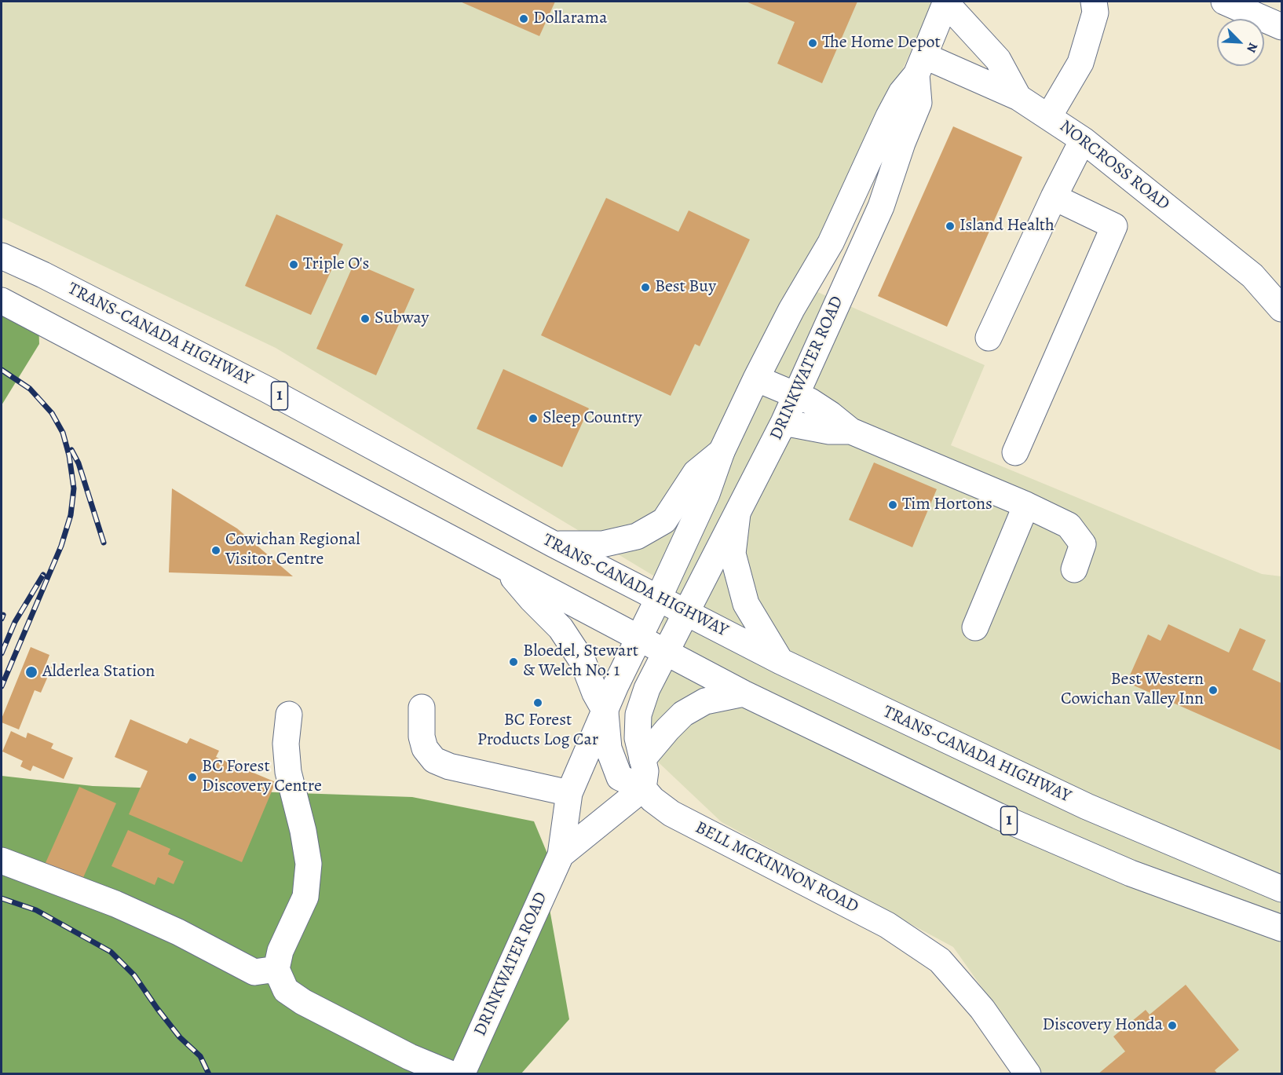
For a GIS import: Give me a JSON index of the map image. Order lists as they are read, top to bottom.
{
  "streets": {
    "main road": [
      "NORCROSS ROAD",
      "TRANS-CANADA HIGHWAY",
      "DRINKWATER ROAD",
      "1",
      "BELL MCKINNON ROAD"
    ]
  },
  "crossings": [
    ["NORCROSS ROAD", "DRINKWATER ROAD"],
    ["TRANS-CANADA HIGHWAY", "DRINKWATER ROAD"],
    ["DRINKWATER ROAD", "1"],
    ["DRINKWATER ROAD", "BELL MCKINNON ROAD"],
    ["1", "BELL MCKINNON ROAD"]
  ],
  "places": [
    "Dollarama",
    "The Home Depot",
    "Island Health",
    "Triple O's",
    "Best Buy",
    "Subway",
    "Sleep Country",
    "Tim Hortons",
    "Cowichan Regional Visitor Centre",
    "Bloedel, Stewart & Welch No. 1",
    "Alderlea Station",
    "Best Western Cowichan Valley Inn",
    "BC Forest Products Log Car",
    "BC Forest Discovery Centre",
    "Discovery Honda"
  ],
  "north": "bottom right"
}
